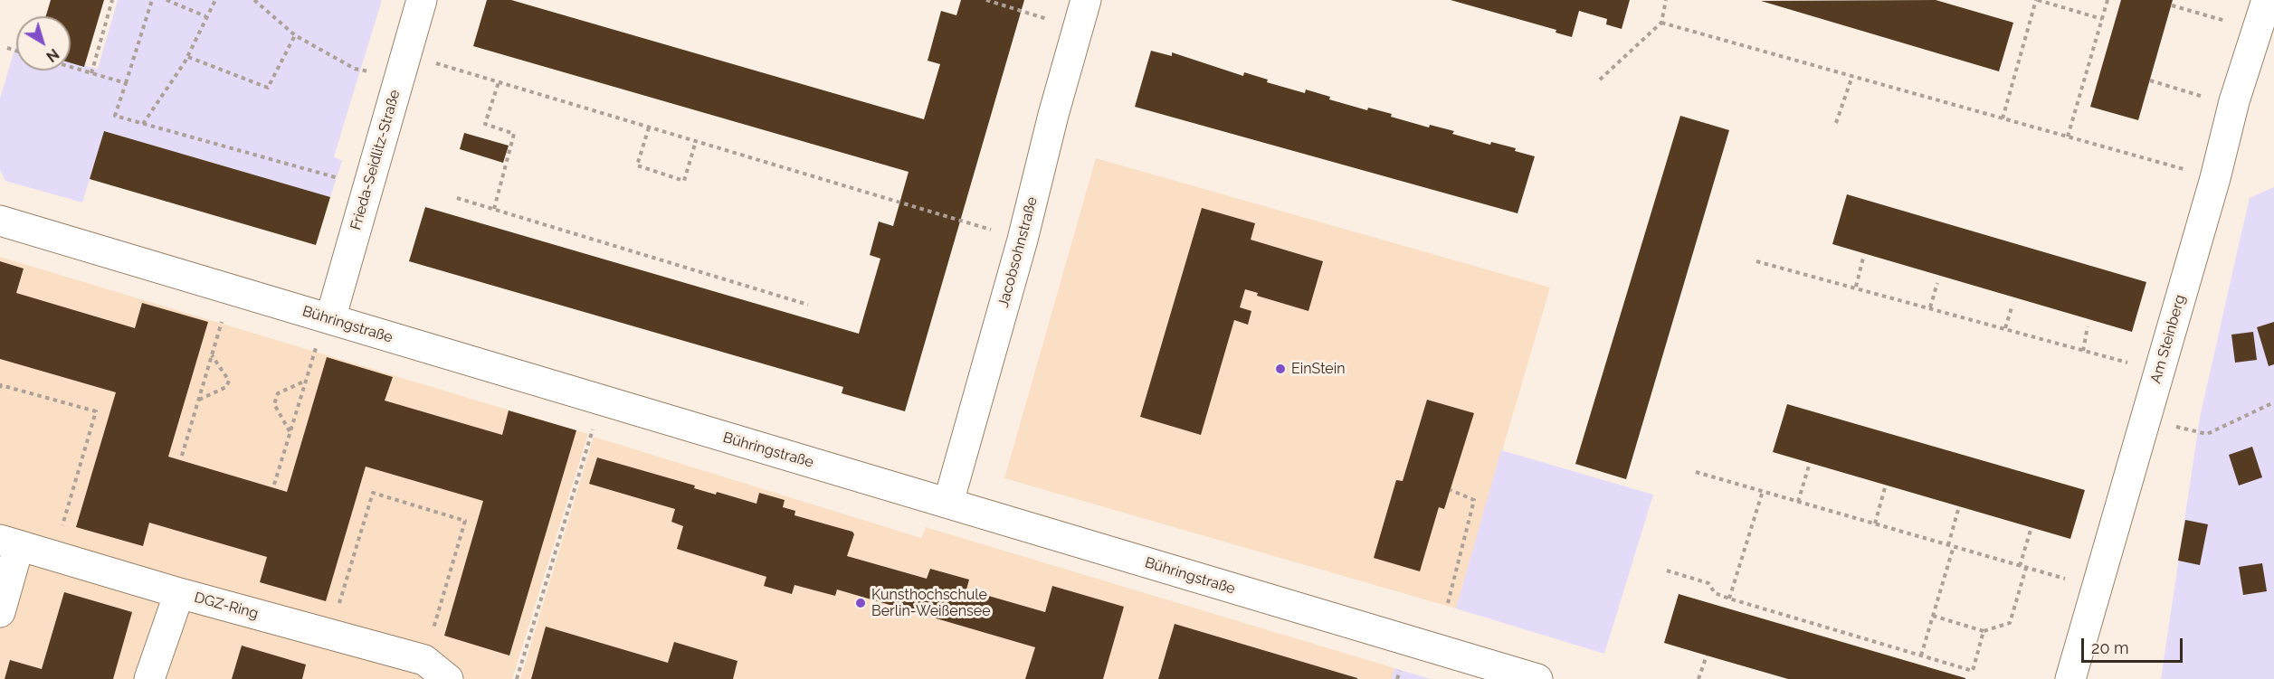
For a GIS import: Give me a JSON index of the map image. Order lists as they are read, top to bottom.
{
  "streets": {
    "street": [
      "Frieda-Seidlitz-Straße",
      "Jacobsohnstraße",
      "Bühringstraße",
      "Am Steinberg",
      "DGZ-Ring"
    ]
  },
  "crossings": [
    ["Frieda-Seidlitz-Straße", "Bühringstraße"],
    ["Jacobsohnstraße", "Bühringstraße"]
  ],
  "places": ["EinStein", "Kunsthochschule Berlin-Weißensee"],
  "scale_bar": "20 m",
  "north": "bottom right"
}
